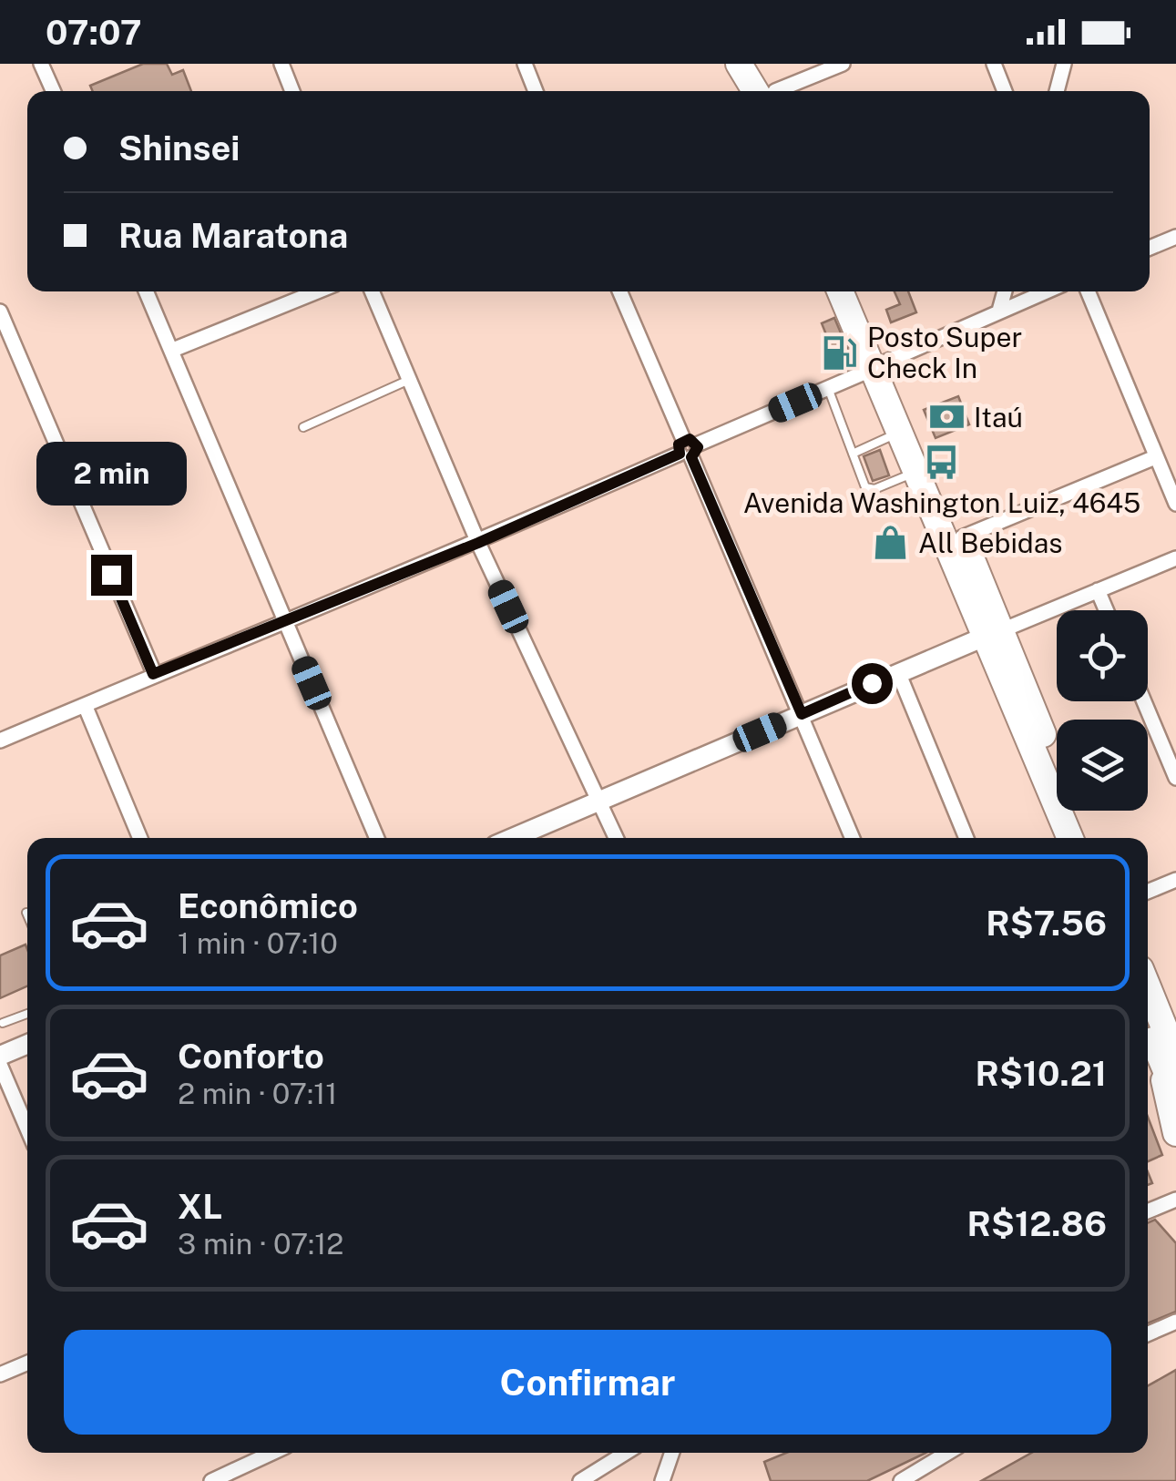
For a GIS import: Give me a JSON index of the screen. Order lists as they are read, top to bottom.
{
  "places": {
    "fuel station": ["Posto Super Check In"],
    "bank": ["Itaú"],
    "bus stop": ["Avenida Washington Luiz, 4645"],
    "shop": ["All Bebidas"]
  },
  "page": {
    "status": "07:07",
    "banner": ["Shinsei", "Rua Maratona"],
    "bubble": "2 min",
    "list": [
      {
        "name": "Econômico",
        "note": "1 min · 07:10",
        "value": "R$7.56"
      },
      {
        "name": "Conforto",
        "note": "2 min · 07:11",
        "value": "R$10.21"
      },
      {
        "name": "XL",
        "note": "3 min · 07:12",
        "value": "R$12.86"
      }
    ],
    "buttons": "Confirmar"
  }
}
